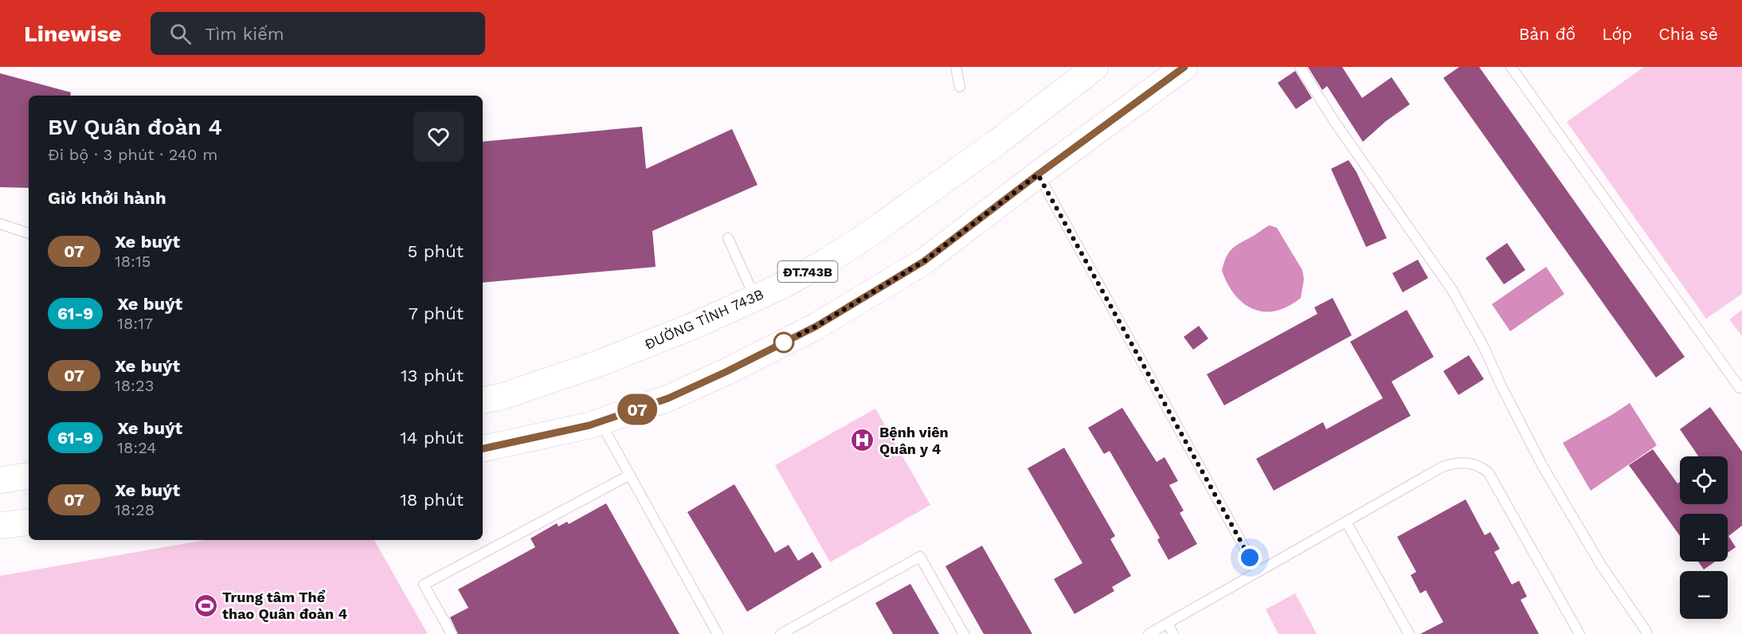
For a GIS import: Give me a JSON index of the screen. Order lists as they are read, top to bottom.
{
  "streets": {
    "main road": ["ĐT.743B", "ĐƯỜNG TỈNH 743B"]
  },
  "places": {
    "hospital": ["Bệnh viên Quân y 4"],
    "sports": ["Trung tâm Thể thao Quân đoàn 4"]
  },
  "lines": ["bus line 07"],
  "page": {
    "header": "Linewise",
    "search": "Tìm kiếm",
    "nav": ["Bản đồ", "Lớp", "Chia sẻ"],
    "on_map": "07",
    "heading": [
      ["BV Quân đoàn 4", "Đi bộ · 3 phút · 240 m"],
      "Giờ khởi hành"
    ],
    "list": [
      {
        "mark": "07",
        "name": "Xe buýt",
        "note": "18:15",
        "value": "5 phút"
      },
      {
        "mark": "61-9",
        "name": "Xe buýt",
        "note": "18:17",
        "value": "7 phút"
      },
      {
        "mark": "07",
        "name": "Xe buýt",
        "note": "18:23",
        "value": "13 phút"
      },
      {
        "mark": "61-9",
        "name": "Xe buýt",
        "note": "18:24",
        "value": "14 phút"
      },
      {
        "mark": "07",
        "name": "Xe buýt",
        "note": "18:28",
        "value": "18 phút"
      }
    ],
    "map_buttons": ["+", "−"]
  }
}
